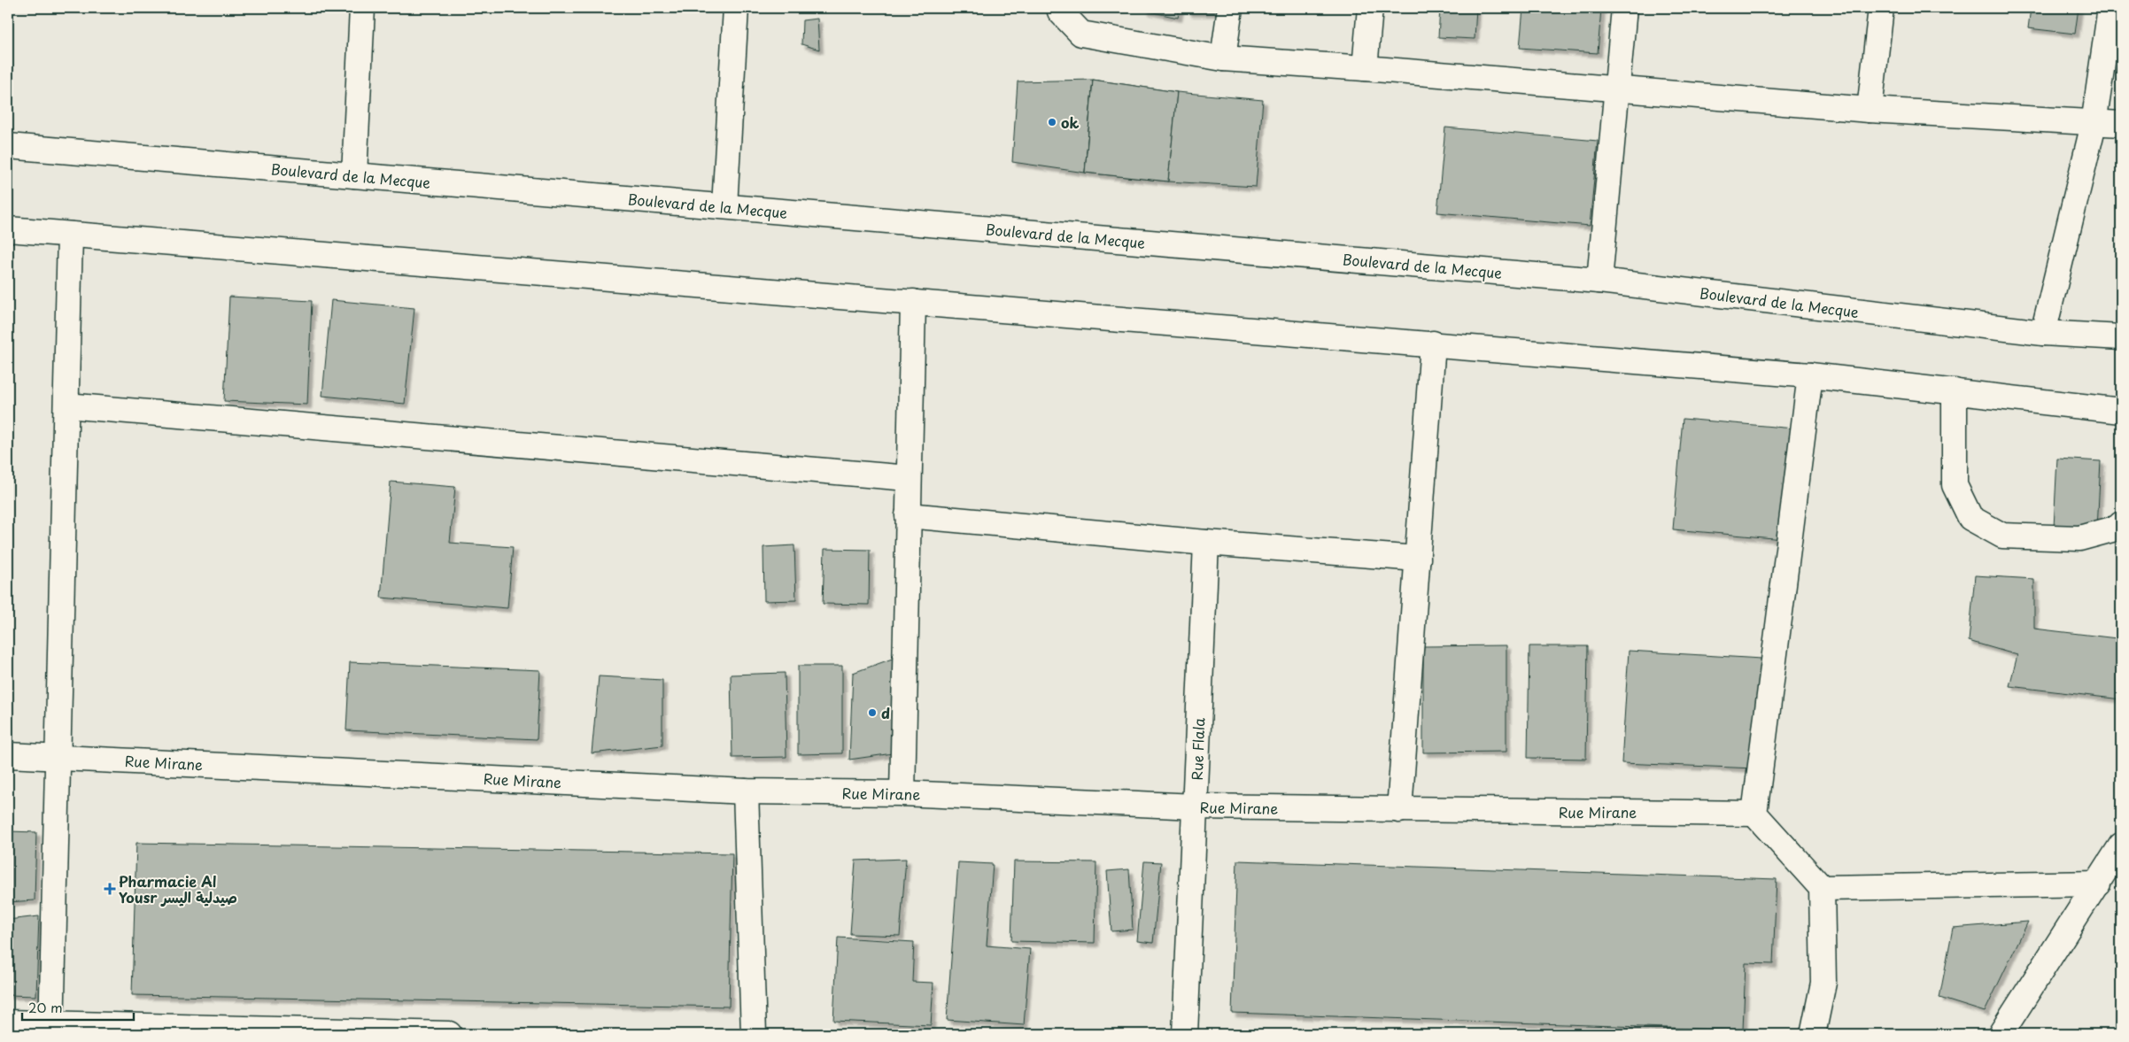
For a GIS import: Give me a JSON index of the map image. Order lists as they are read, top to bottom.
{
  "streets": {
    "street": ["Boulevard de la Mecque", "Rue Flala", "Rue Mirane"]
  },
  "crossings": [
    ["Rue Flala", "Rue Mirane"]
  ],
  "places": {
    "other": ["ok", "d"],
    "health": ["Pharmacie Al Yousr صيدلية اليسر"]
  },
  "scale_bar": "20 m"
}
